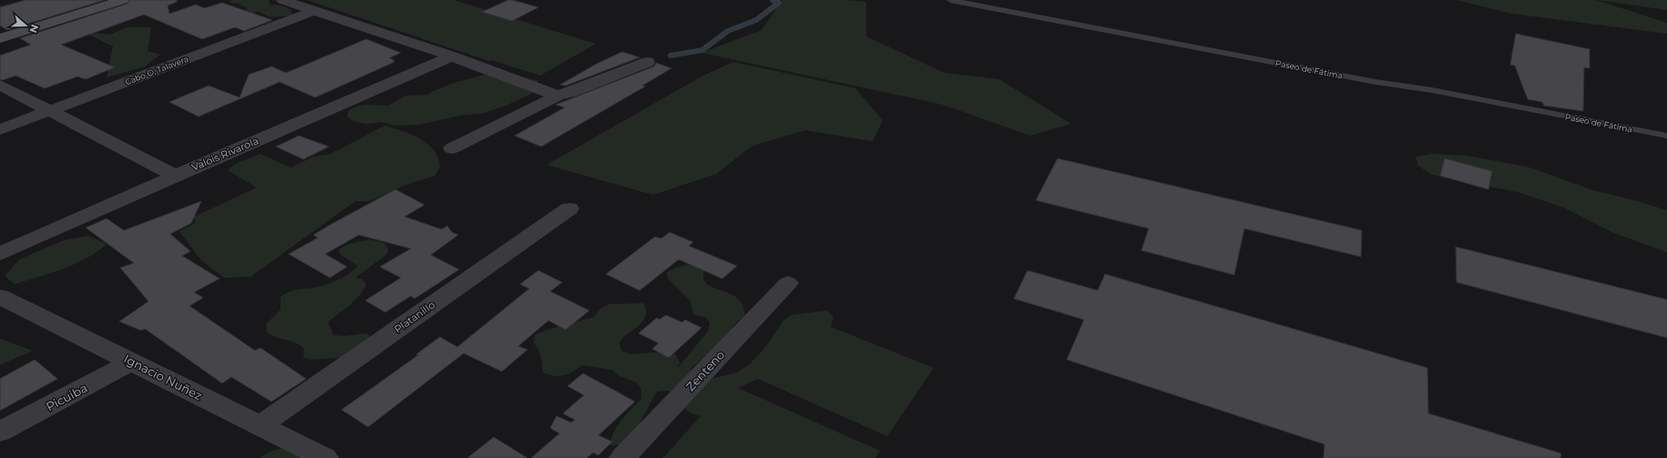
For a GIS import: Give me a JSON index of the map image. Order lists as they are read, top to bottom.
{
  "streets": {
    "street": [
      "Cabo O. Talavera",
      "Valois Rivarola",
      "Platanillo",
      "Zenteno",
      "Ignacio Nuñez",
      "Picuiba"
    ],
    "lane": ["Paseo de Fátima"]
  },
  "crossings": [
    ["Platanillo", "Ignacio Nuñez"],
    ["Ignacio Nuñez", "Picuiba"]
  ],
  "north": "right"
}
